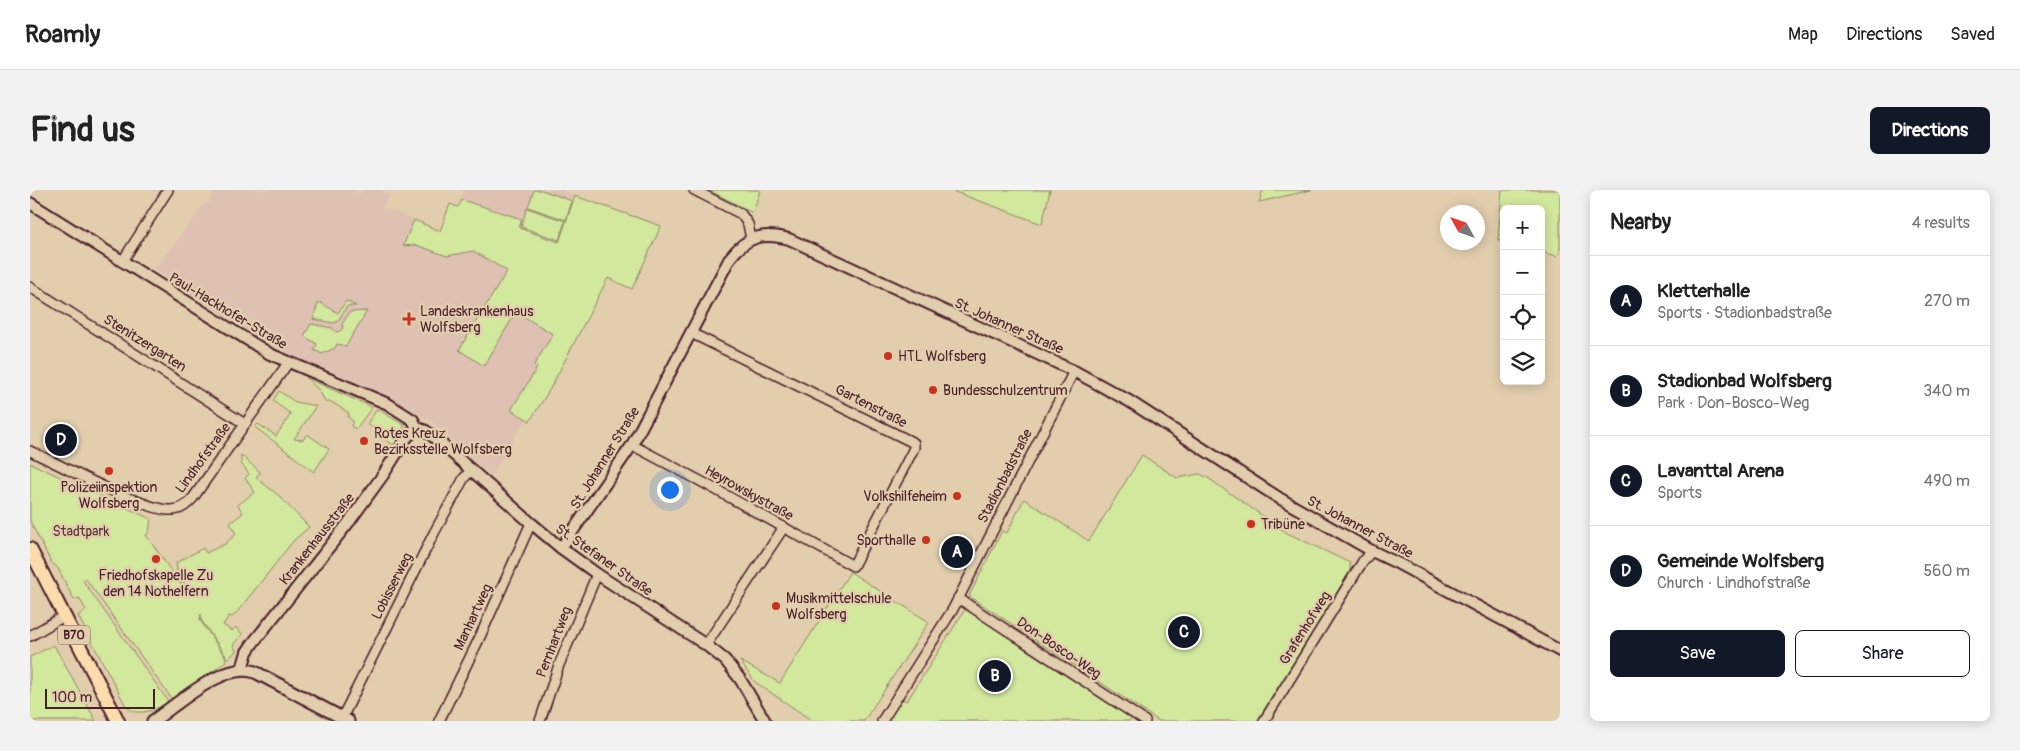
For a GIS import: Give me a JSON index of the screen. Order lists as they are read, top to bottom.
{
  "streets": {
    "main road": ["B70"],
    "street": [
      "Paul-Hackhofer-Straße",
      "St. Johanner Straße",
      "Stenitzergarten",
      "Gartenstraße",
      "Lindhofstraße",
      "Stadionbadstraße",
      "Heyrowskystraße",
      "Krankenhausstraße",
      "St. Stefaner Straße",
      "Lobisserweg",
      "Manhartweg",
      "Grafenhofweg",
      "Pernhartweg",
      "Don-Bosco-Weg"
    ]
  },
  "crossings": [
    ["Paul-Hackhofer-Straße", "Lindhofstraße"],
    ["Paul-Hackhofer-Straße", "Krankenhausstraße"],
    ["Paul-Hackhofer-Straße", "St. Stefaner Straße"],
    ["St. Johanner Straße", "Gartenstraße"],
    ["St. Johanner Straße", "Stadionbadstraße"],
    ["St. Johanner Straße", "Heyrowskystraße"],
    ["St. Johanner Straße", "St. Stefaner Straße"],
    ["St. Johanner Straße", "Grafenhofweg"],
    ["Stenitzergarten", "Lindhofstraße"],
    ["Gartenstraße", "Heyrowskystraße"],
    ["Stadionbadstraße", "Don-Bosco-Weg"],
    ["Krankenhausstraße", "St. Stefaner Straße"],
    ["St. Stefaner Straße", "Lobisserweg"],
    ["St. Stefaner Straße", "Manhartweg"],
    ["St. Stefaner Straße", "Pernhartweg"]
  ],
  "parks": ["Stadtpark"],
  "places": {
    "health": ["Landeskrankenhaus Wolfsberg"],
    "other": [
      "HTL Wolfsberg",
      "Bundesschulzentrum",
      "Rotes Kreuz Bezirksstelle Wolfsberg",
      "Polizeiinspektion Wolfsberg",
      "Volkshilfeheim",
      "Tribüne",
      "Sporthalle",
      "Friedhofskapelle Zu den 14 Nothelfern",
      "Musikmittelschule Wolfsberg"
    ]
  },
  "scale_bar": "100 m",
  "north": "top left",
  "page": {
    "header": "Roamly",
    "nav": ["Map", "Directions", "Saved"],
    "buttons": [
      "Directions",
      ["Save", "Share"]
    ],
    "title": "Find us",
    "heading": ["Nearby", "4 results"],
    "map_buttons": ["+", "−"],
    "list": [
      {
        "mark": "A",
        "name": "Kletterhalle",
        "note": "Sports · Stadionbadstraße",
        "value": "270 m"
      },
      {
        "mark": "B",
        "name": "Stadionbad Wolfsberg",
        "note": "Park · Don-Bosco-Weg",
        "value": "340 m"
      },
      {
        "mark": "C",
        "name": "Lavanttal Arena",
        "note": "Sports",
        "value": "490 m"
      },
      {
        "mark": "D",
        "name": "Gemeinde Wolfsberg",
        "note": "Church · Lindhofstraße",
        "value": "560 m"
      }
    ],
    "pins": [
      "D",
      "A",
      "C",
      "B"
    ],
    "scale": "100 m"
  }
}
